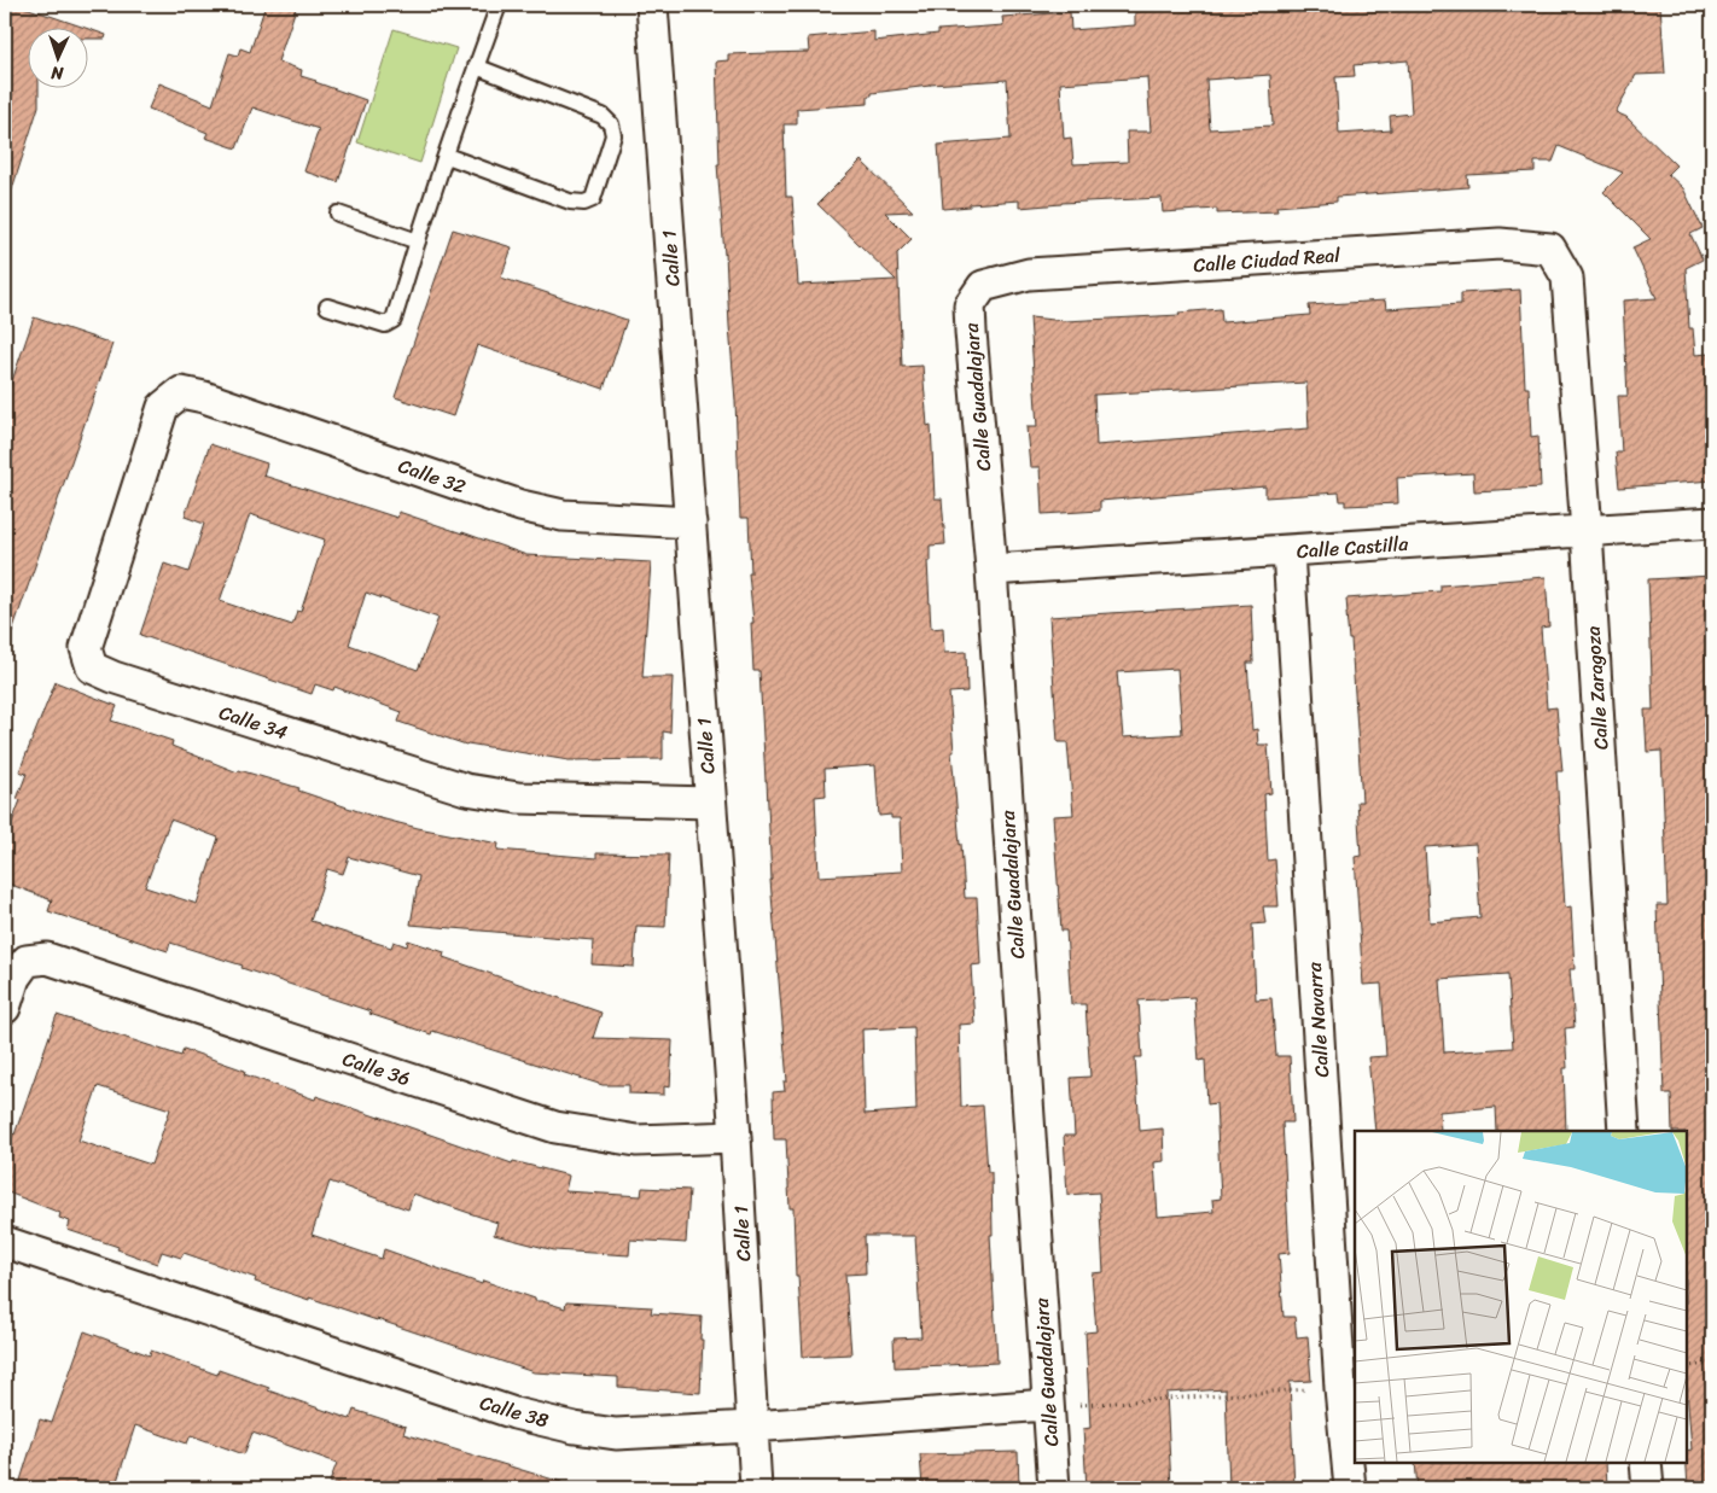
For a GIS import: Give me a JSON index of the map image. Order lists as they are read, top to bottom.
{
  "streets": {
    "street": [
      "Calle 1",
      "Calle Ciudad Real",
      "Calle Guadalajara",
      "Calle 32",
      "Calle Castilla",
      "Calle Zaragoza",
      "Calle 34",
      "Calle Navarra",
      "Calle 36",
      "Calle 38"
    ]
  },
  "crossings": [
    ["Calle 1", "Calle 32"],
    ["Calle 1", "Calle 34"],
    ["Calle 1", "Calle 36"],
    ["Calle 1", "Calle 38"],
    ["Calle Ciudad Real", "Calle Guadalajara"],
    ["Calle Ciudad Real", "Calle Zaragoza"],
    ["Calle Guadalajara", "Calle Castilla"],
    ["Calle Guadalajara", "Calle 38"],
    ["Calle 32", "Calle 34"],
    ["Calle Castilla", "Calle Zaragoza"],
    ["Calle Castilla", "Calle Navarra"]
  ],
  "north": "bottom"
}
